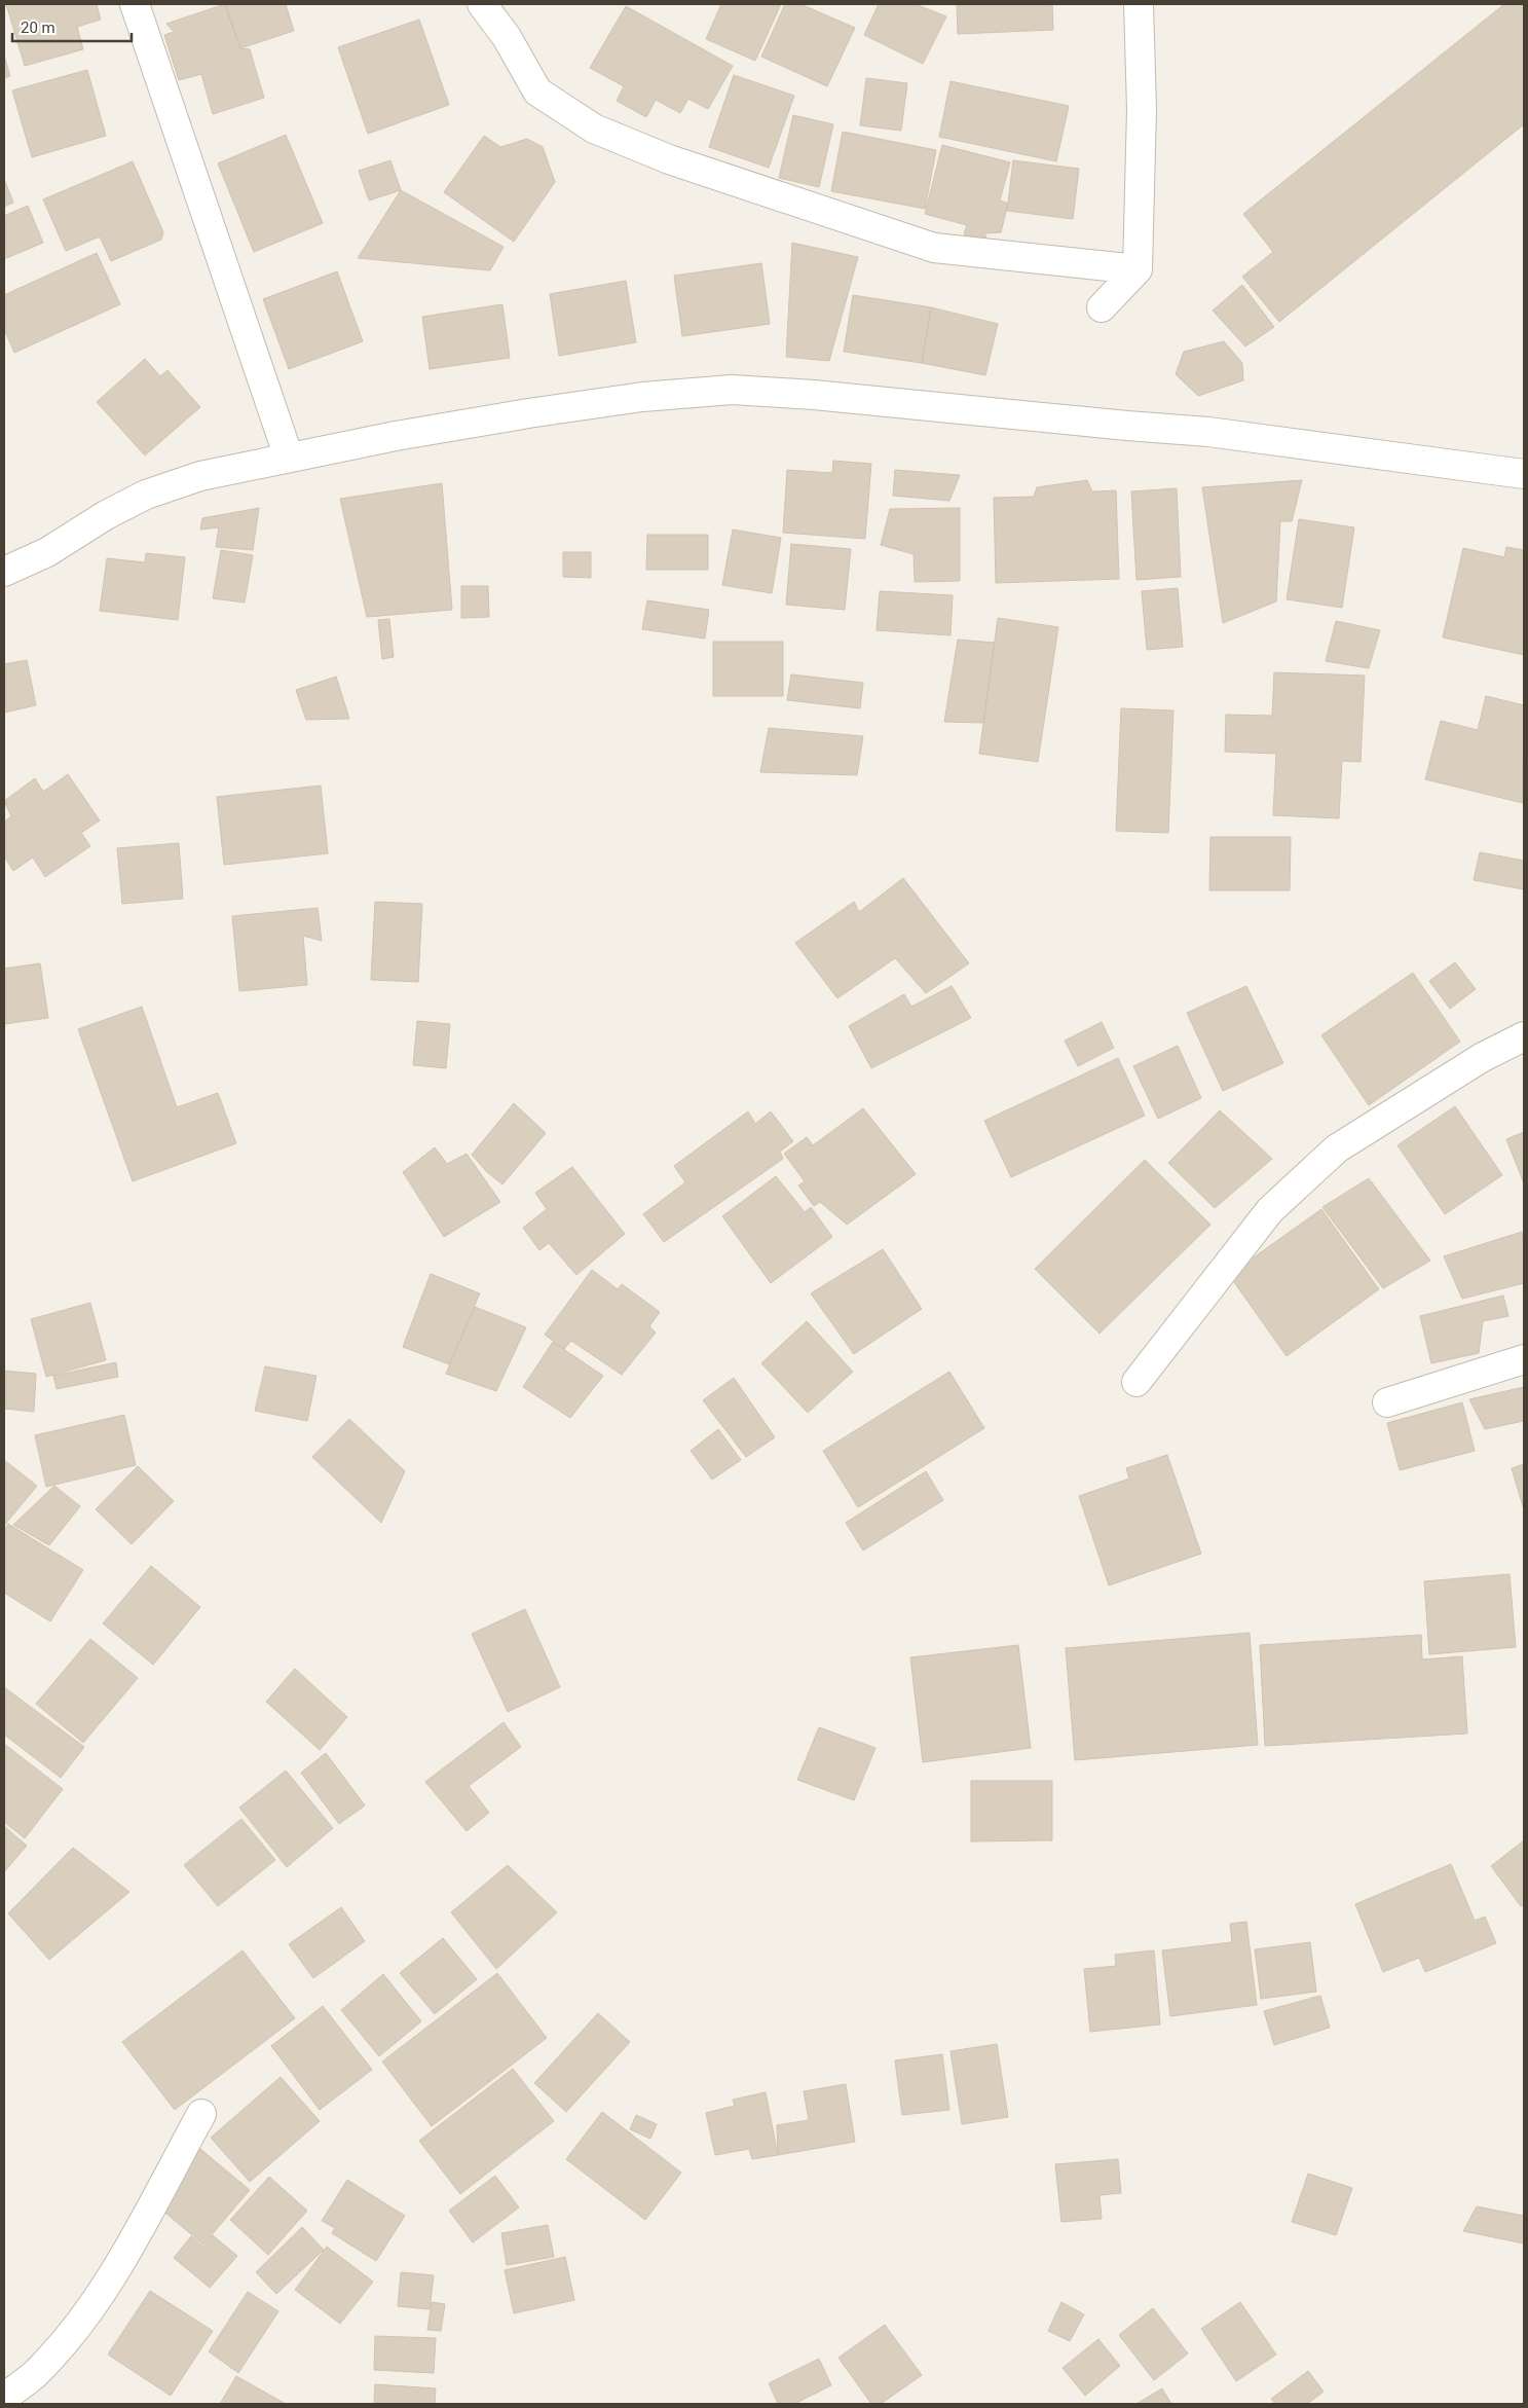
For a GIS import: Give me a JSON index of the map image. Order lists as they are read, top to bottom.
{
  "scale_bar": "20 m"
}
